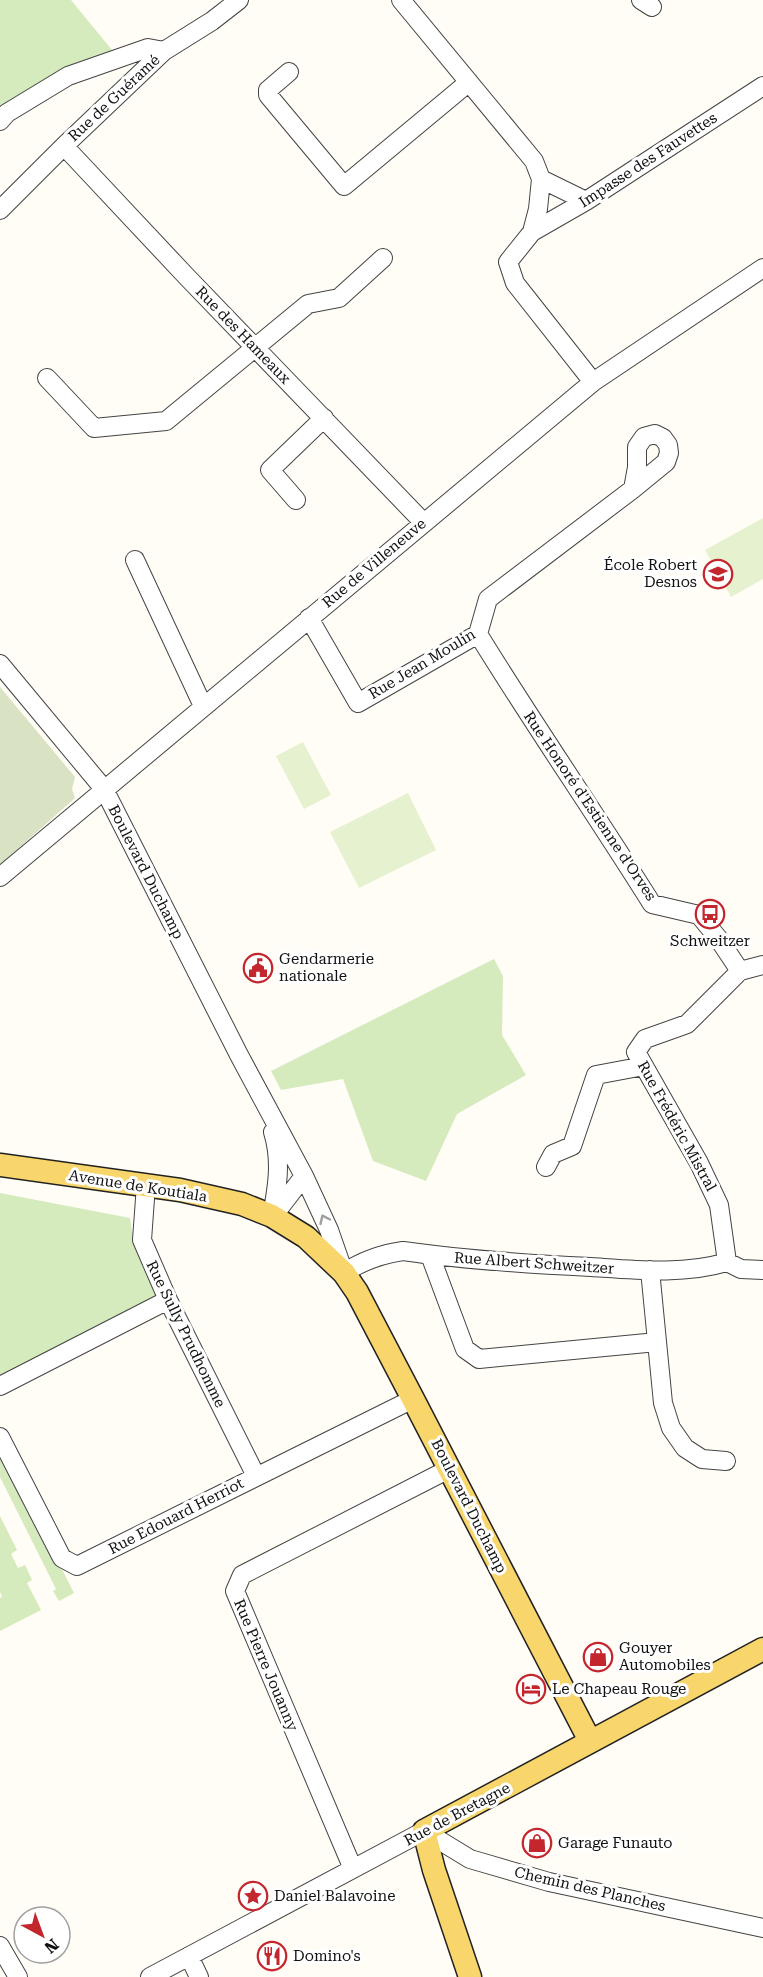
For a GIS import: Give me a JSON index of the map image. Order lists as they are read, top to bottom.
{
  "streets": {
    "main road": ["Boulevard Duchamp", "Avenue de Koutiala", "Rue de Bretagne"],
    "street": [
      "Rue de Guéramé",
      "Impasse des Fauvettes",
      "Rue des Hameaux",
      "Rue de Villeneuve",
      "Rue Jean Moulin",
      "Rue Honoré d'Estienne d'Orves",
      "Rue Frédéric Mistral",
      "Rue Albert Schweitzer",
      "Rue Sully Prudhomme",
      "Rue Edouard Herriot",
      "Rue Pierre Jouanny",
      "Chemin des Planches"
    ]
  },
  "crossings": [
    ["Rue de Guéramé", "Rue des Hameaux"],
    ["Rue des Hameaux", "Rue de Villeneuve"],
    ["Rue de Villeneuve", "Rue Jean Moulin"],
    ["Rue de Villeneuve", "Boulevard Duchamp"],
    ["Rue Jean Moulin", "Rue Honoré d'Estienne d'Orves"],
    ["Rue Honoré d'Estienne d'Orves", "Rue Frédéric Mistral"],
    ["Boulevard Duchamp", "Avenue de Koutiala"],
    ["Boulevard Duchamp", "Rue Albert Schweitzer"],
    ["Boulevard Duchamp", "Rue Edouard Herriot"],
    ["Boulevard Duchamp", "Rue Pierre Jouanny"],
    ["Boulevard Duchamp", "Rue de Bretagne"],
    ["Rue Frédéric Mistral", "Rue Albert Schweitzer"],
    ["Avenue de Koutiala", "Rue Sully Prudhomme"],
    ["Rue Sully Prudhomme", "Rue Edouard Herriot"],
    ["Rue Pierre Jouanny", "Rue de Bretagne"],
    ["Rue de Bretagne", "Chemin des Planches"]
  ],
  "places": {
    "school or university": ["École Robert Desnos"],
    "bus stop": ["Schweitzer"],
    "public building": ["Gendarmerie nationale"],
    "shop": ["Gouyer Automobiles", "Garage Funauto"],
    "hotel": ["Le Chapeau Rouge"],
    "place": ["Daniel Balavoine"],
    "restaurant": ["Domino's"]
  },
  "north": "bottom right"
}
